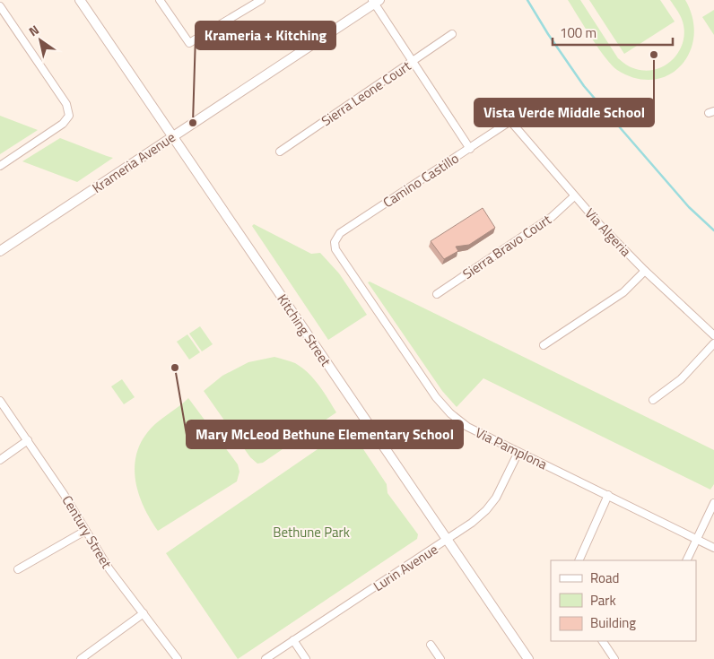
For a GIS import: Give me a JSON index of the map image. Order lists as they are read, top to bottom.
{
  "streets": {
    "street": [
      "Sierra Leone Court",
      "Krameria Avenue",
      "Camino Castillo",
      "Via Algeria",
      "Sierra Bravo Court",
      "Kitching Street",
      "Via Pamplona",
      "Century Street",
      "Lurin Avenue"
    ]
  },
  "crossings": [
    ["Krameria Avenue", "Kitching Street"],
    ["Camino Castillo", "Via Algeria"],
    ["Camino Castillo", "Via Pamplona"],
    ["Via Algeria", "Sierra Bravo Court"],
    ["Kitching Street", "Lurin Avenue"],
    ["Via Pamplona", "Lurin Avenue"]
  ],
  "parks": ["Bethune Park"],
  "places": ["Vista Verde Middle School", "Krameria + Kitching", "Mary McLeod Bethune Elementary School"],
  "legend": ["Road", "Park", "Building"],
  "scale_bar": "100 m",
  "north": "top left"
}
